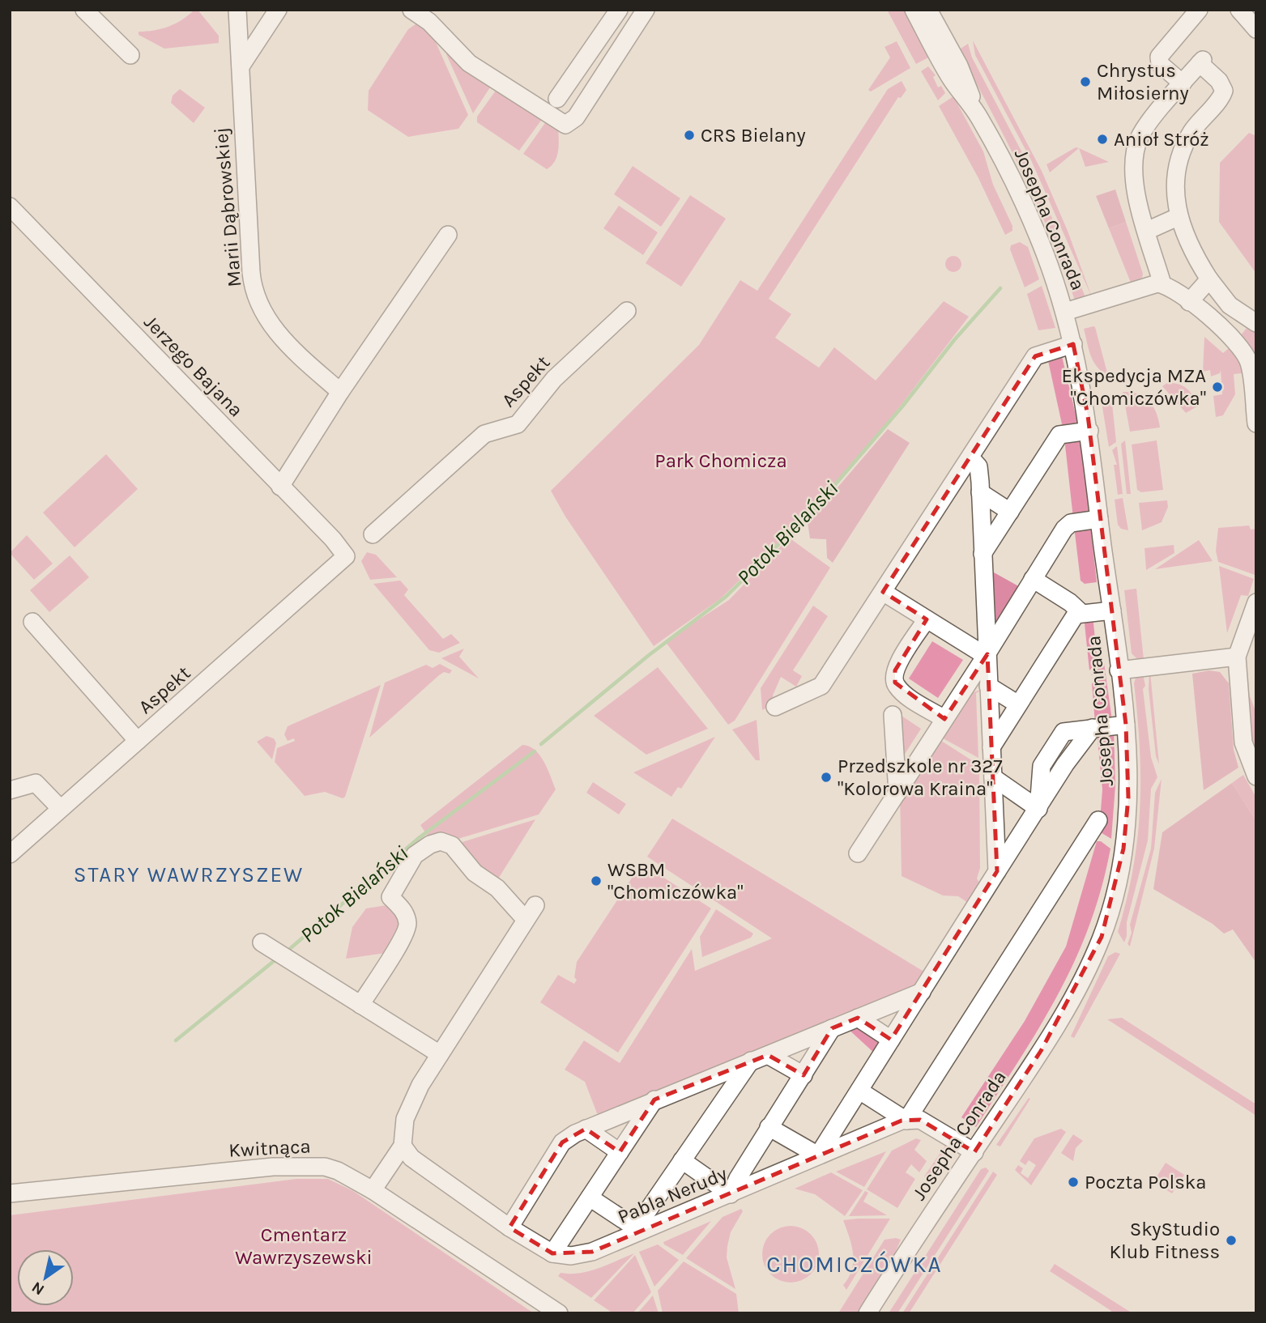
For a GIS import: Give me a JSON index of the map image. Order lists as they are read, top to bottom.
{
  "streets": {
    "street": [
      "Marii Dąbrowskiej",
      "Josepha Conrada",
      "Jerzego Bajana",
      "Aspekt",
      "Kwitnąca",
      "Pabla Nerudy"
    ]
  },
  "crossings": [
    ["Jerzego Bajana", "Aspekt"]
  ],
  "districts": ["STARY WAWRZYSZEW", "CHOMICZÓWKA"],
  "water": ["Potok Bielański"],
  "parks": ["Park Chomicza", "Cmentarz Wawrzyszewski"],
  "places": [
    "Chrystus Miłosierny",
    "CRS Bielany",
    "Anioł Stróż",
    "Ekspedycja MZA \"Chomiczówka\"",
    "Przedszkole nr 327 \"Kolorowa Kraina\"",
    "WSBM \"Chomiczówka\"",
    "Poczta Polska",
    "SkyStudio Klub Fitness"
  ],
  "north": "bottom left"
}
